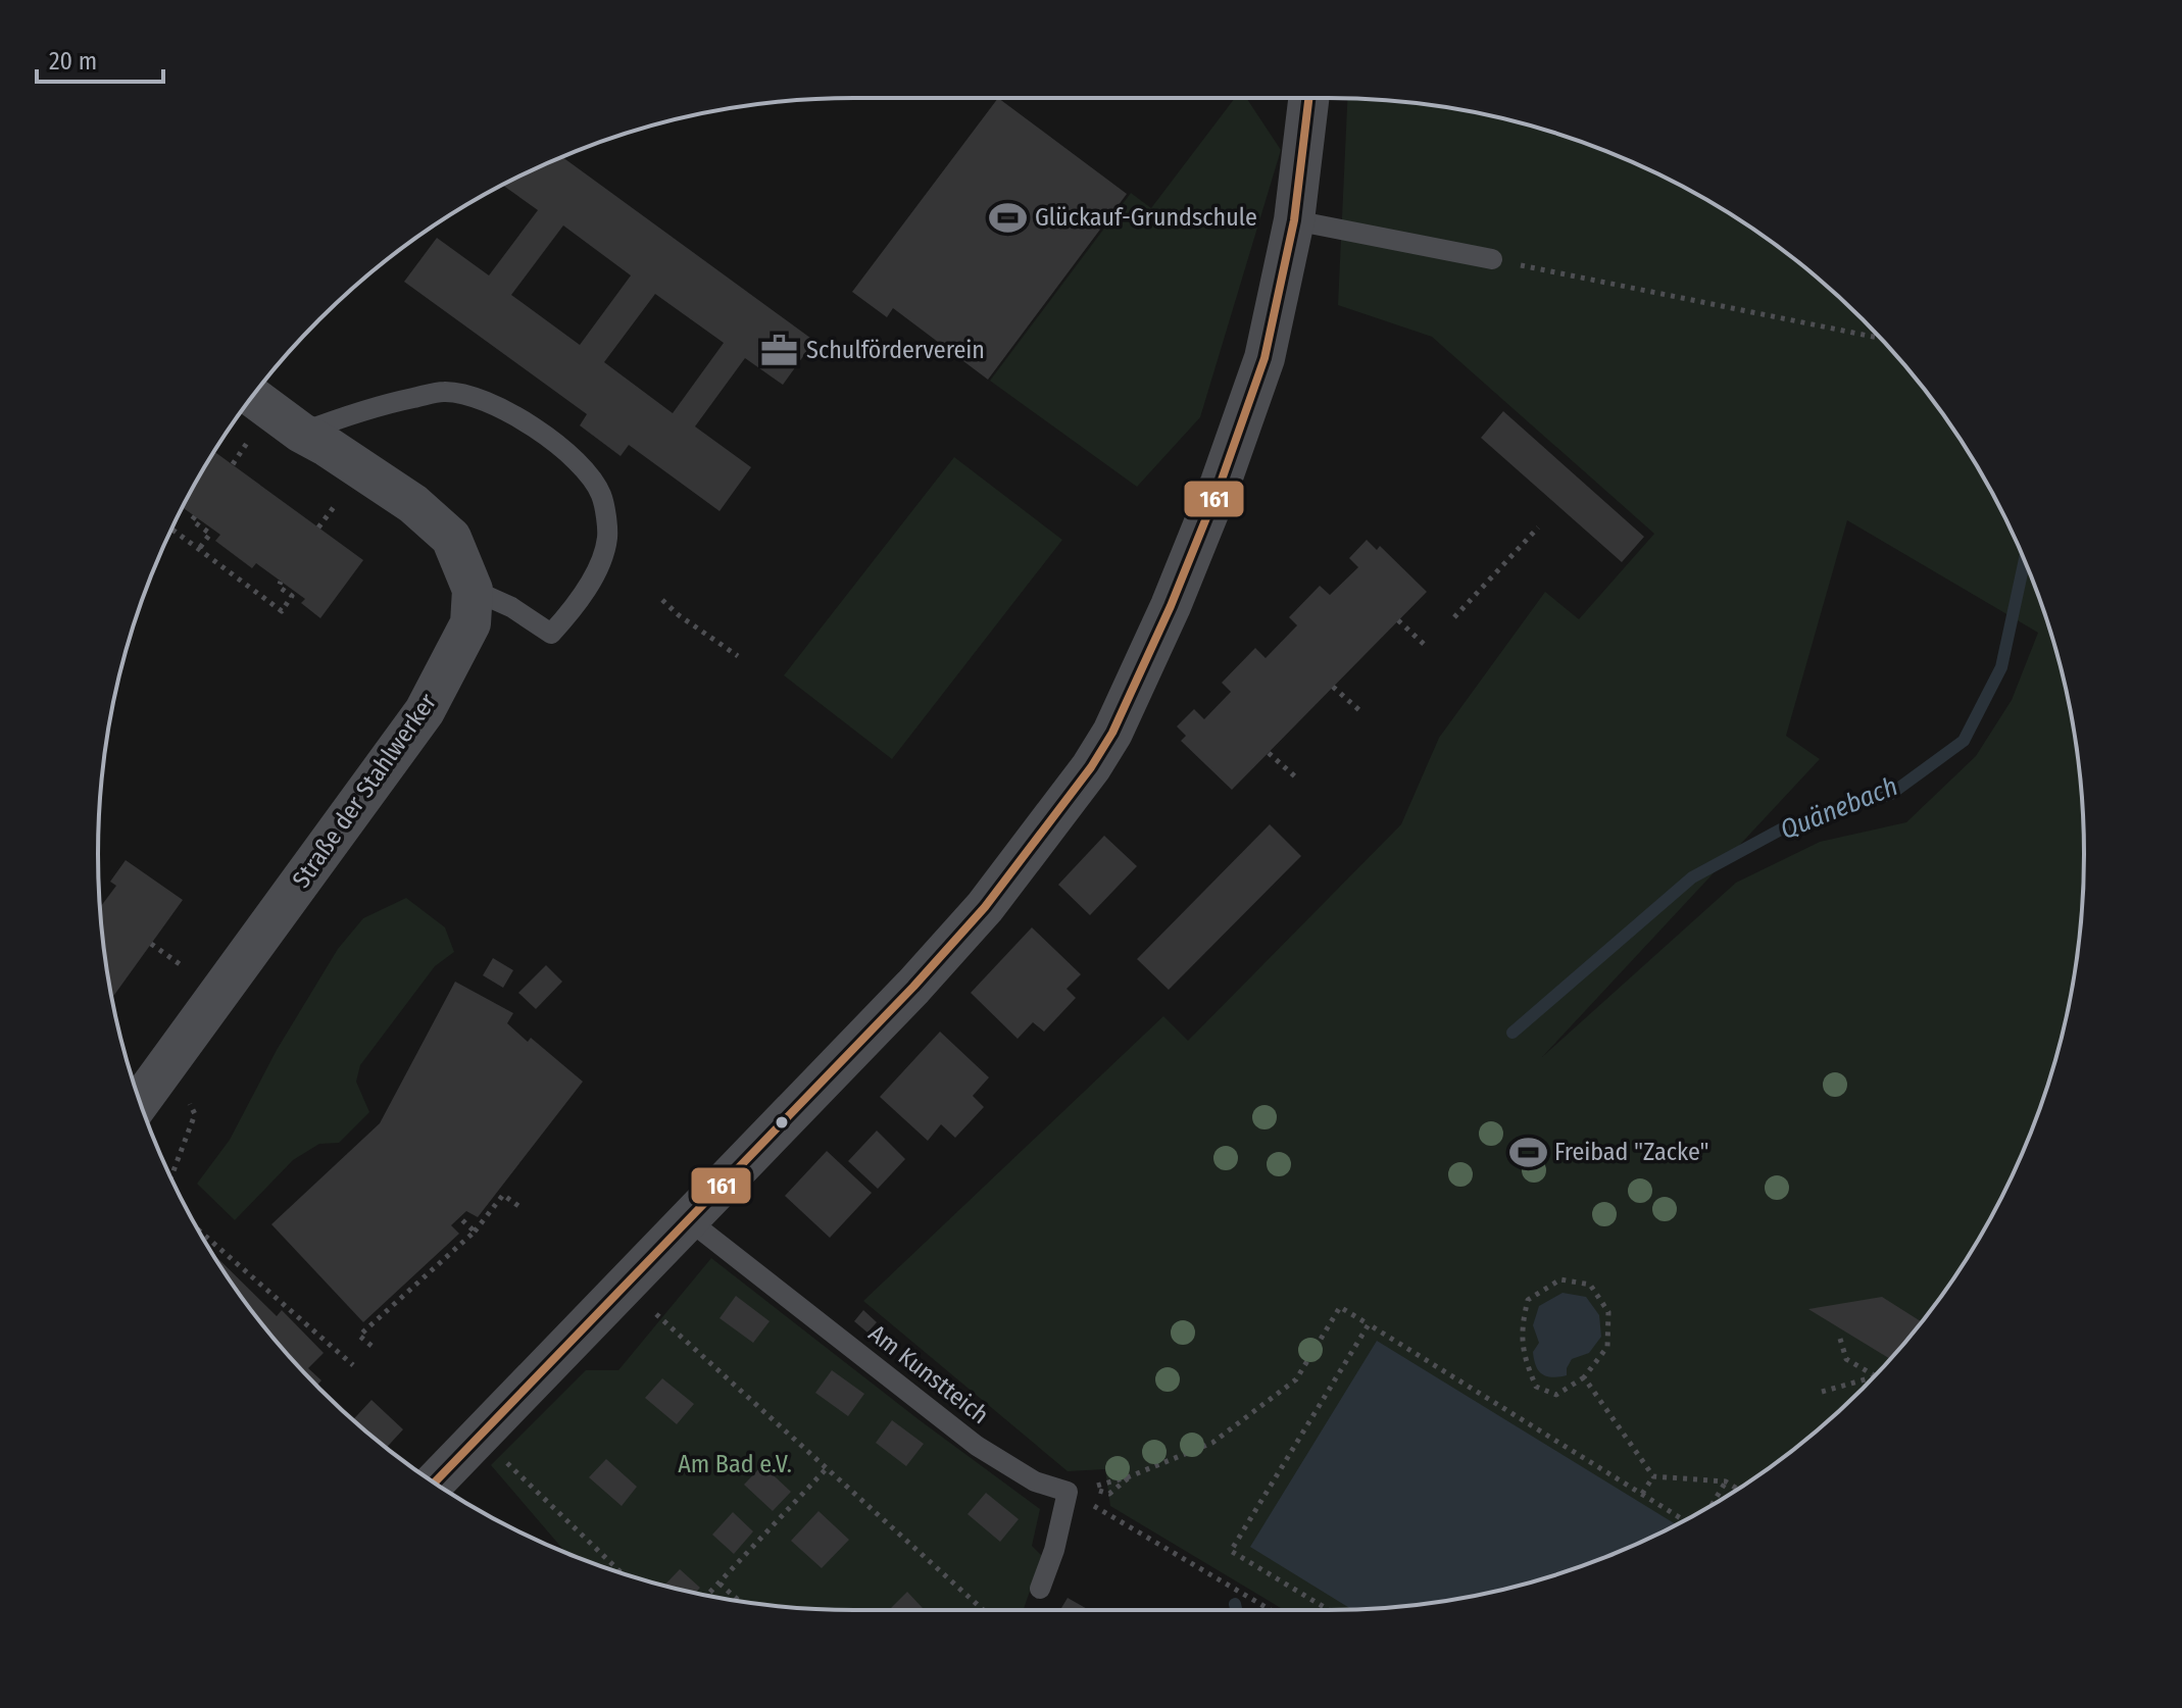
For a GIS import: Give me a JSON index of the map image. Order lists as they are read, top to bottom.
{
  "streets": {
    "street": ["Straße der Stahlwerker"],
    "lane": ["Am Kunstteich"]
  },
  "water": ["Quänebach"],
  "parks": ["Am Bad e.V."],
  "places": {
    "sports": ["Glückauf-Grundschule", "Freibad \"Zacke\""],
    "office": ["Schulförderverein"]
  },
  "lines": ["transit line 161"],
  "scale_bar": "20 m"
}
